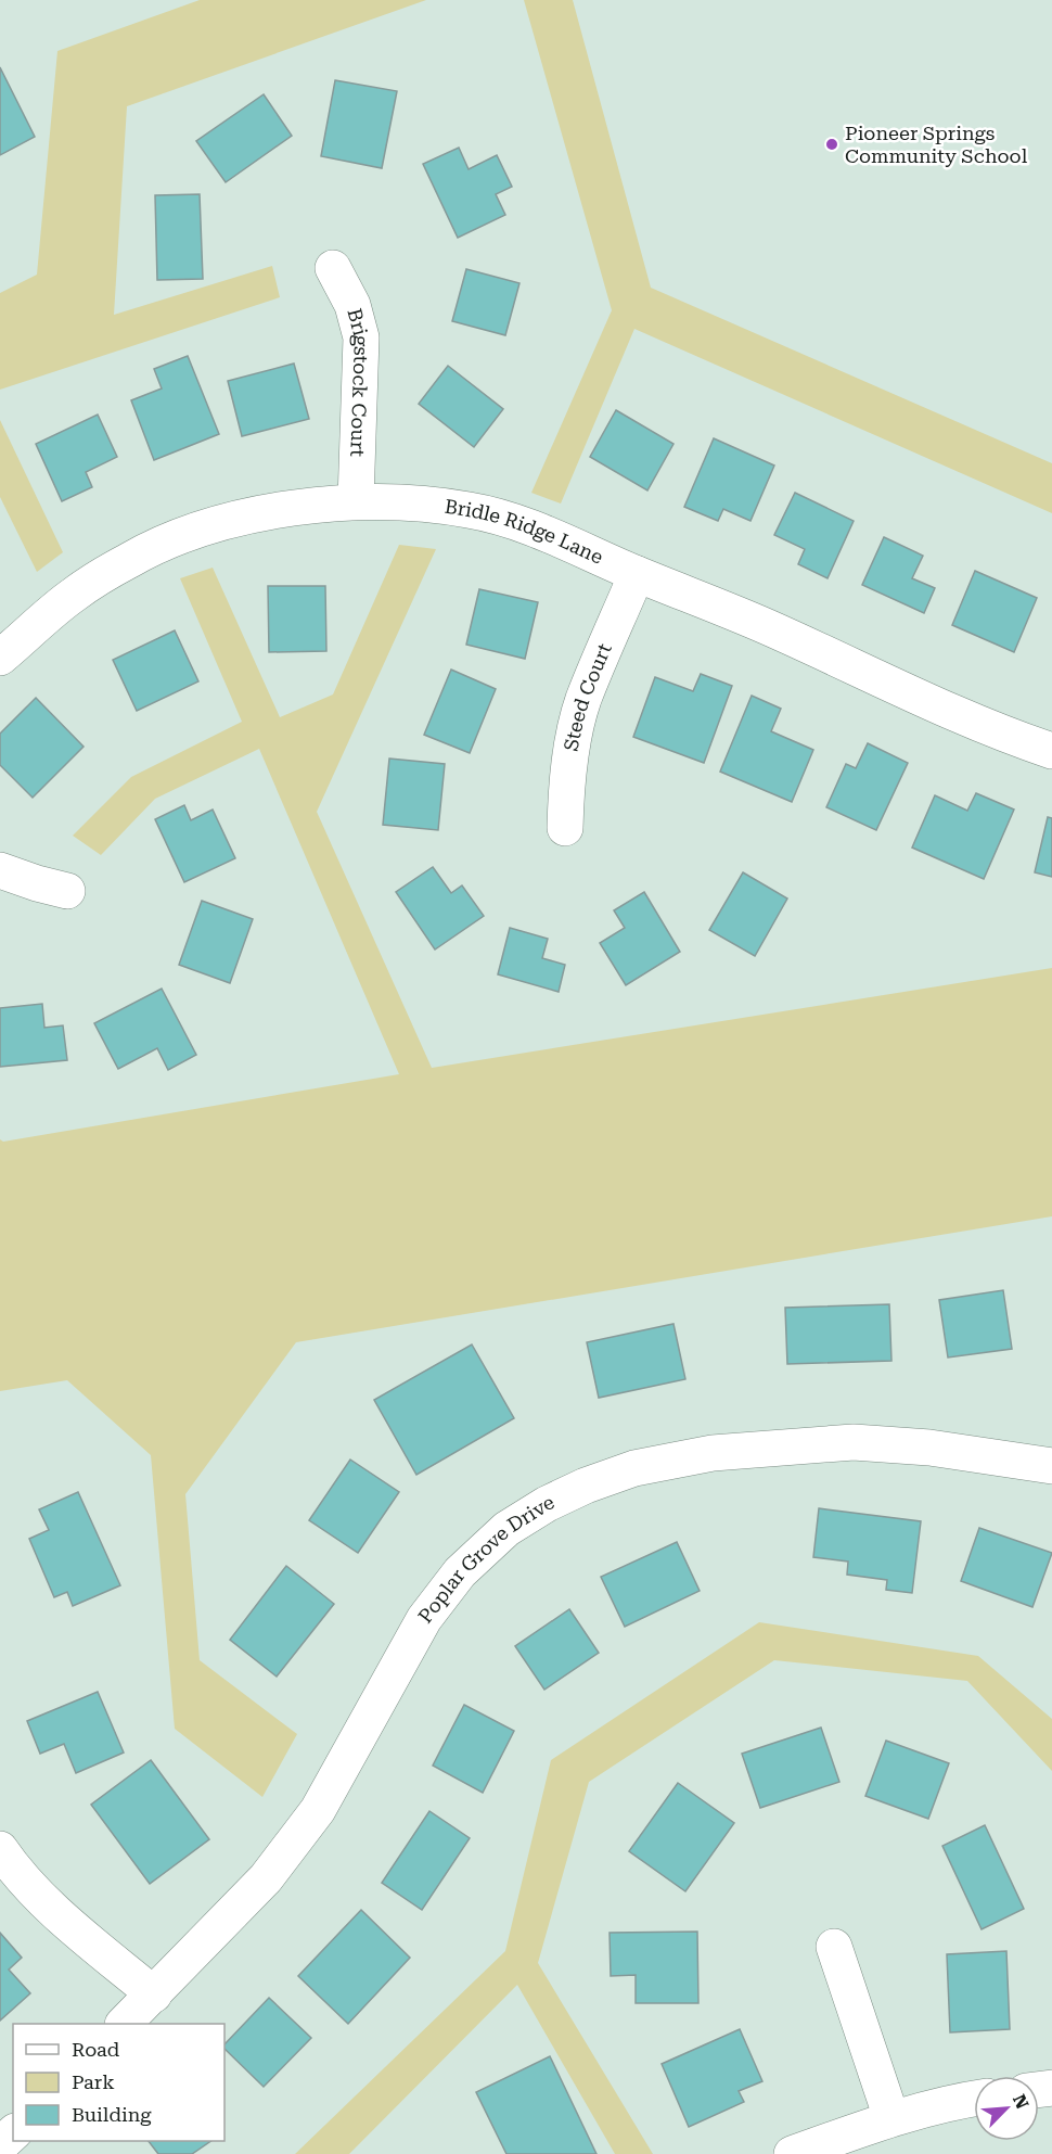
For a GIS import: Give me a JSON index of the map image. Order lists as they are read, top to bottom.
{
  "streets": {
    "street": [
      "Brigstock Court",
      "Bridle Ridge Lane",
      "Steed Court",
      "Poplar Grove Drive"
    ]
  },
  "crossings": [
    ["Brigstock Court", "Bridle Ridge Lane"],
    ["Bridle Ridge Lane", "Steed Court"]
  ],
  "places": ["Pioneer Springs Community School"],
  "legend": ["Road", "Park", "Building"],
  "north": "top right"
}
